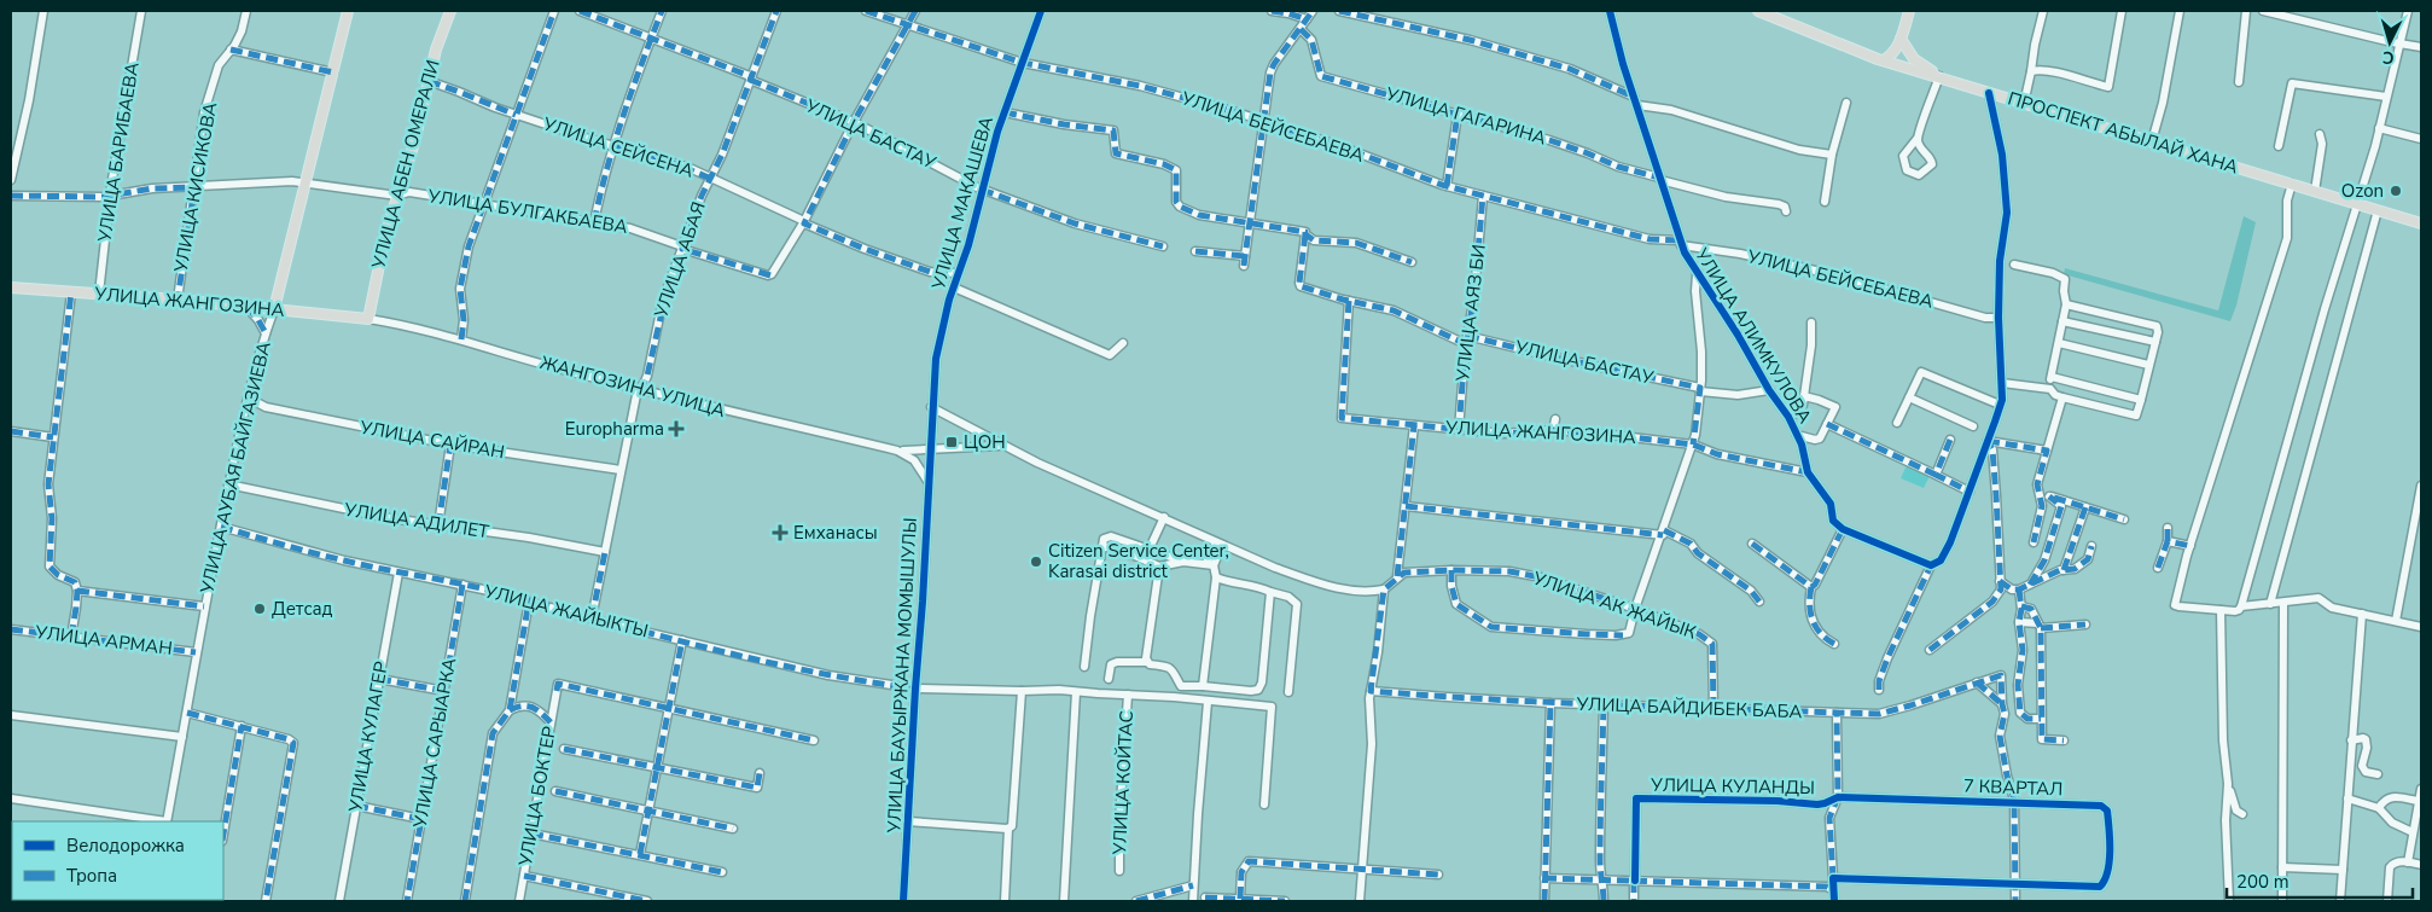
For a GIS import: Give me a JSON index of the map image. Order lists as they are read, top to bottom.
{
  "streets": {
    "main road": [
      "ПРОСПЕКТ АБЫЛАЙ ХАНА",
      "УЛИЦА АБЕН ОМЕРАЛИ",
      "УЛИЦА ЖАНГОЗИНА",
      "УЛИЦА АУБАЯ БАЙГАЗИЕВА"
    ],
    "street": [
      "УЛИЦА ГАГАРИНА",
      "УЛИЦА БЕЙСЕБАЕВА",
      "УЛИЦА БАСТАУ",
      "УЛИЦА СЕЙСЕНА",
      "УЛИЦА БАРИБАЕВА",
      "УЛИЦА КИСИКОВА",
      "УЛИЦА МАКАШЕВА",
      "УЛИЦА БУЛГАКБАЕВА",
      "УЛИЦА АБАЯ",
      "УЛИЦА АЯЗ БИ",
      "УЛИЦА АЛИМКУЛОВА",
      "ЖАНГОЗИНА УЛИЦА",
      "УЛИЦА САЙРАН",
      "УЛИЦА АДИЛЕТ",
      "УЛИЦА АК ЖАЙЫК",
      "УЛИЦА ЖАЙЫКТЫ",
      "УЛИЦА АРМАН",
      "УЛИЦА БАУЫРЖАНА МОМЫШУЛЫ",
      "УЛИЦА БАЙДИБЕК БАБА",
      "УЛИЦА КУЛАГЕР",
      "УЛИЦА САРЫАРКА",
      "УЛИЦА КОЙТАС",
      "УЛИЦА КУЛАНДЫ",
      "7 КВАРТАЛ",
      "УЛИЦА БОКТЕР"
    ]
  },
  "crossings": [
    ["УЛИЦА ГАГАРИНА", "УЛИЦА АЛИМКУЛОВА"],
    ["УЛИЦА БЕЙСЕБАЕВА", "УЛИЦА МАКАШЕВА"],
    ["УЛИЦА БЕЙСЕБАЕВА", "УЛИЦА АЯЗ БИ"],
    ["УЛИЦА БЕЙСЕБАЕВА", "УЛИЦА АЛИМКУЛОВА"],
    ["УЛИЦА БАСТАУ", "УЛИЦА МАКАШЕВА"],
    ["УЛИЦА БАСТАУ", "УЛИЦА АБАЯ"],
    ["УЛИЦА БАСТАУ", "УЛИЦА ЖАНГОЗИНА"],
    ["УЛИЦА БАСТАУ", "УЛИЦА АЯЗ БИ"],
    ["УЛИЦА БАСТАУ", "УЛИЦА АЛИМКУЛОВА"],
    ["УЛИЦА СЕЙСЕНА", "УЛИЦА АБЕН ОМЕРАЛИ"],
    ["УЛИЦА СЕЙСЕНА", "УЛИЦА МАКАШЕВА"],
    ["УЛИЦА СЕЙСЕНА", "УЛИЦА БУЛГАКБАЕВА"],
    ["УЛИЦА СЕЙСЕНА", "УЛИЦА АБАЯ"],
    ["УЛИЦА БАРИБАЕВА", "УЛИЦА БУЛГАКБАЕВА"],
    ["УЛИЦА БАРИБАЕВА", "УЛИЦА ЖАНГОЗИНА"],
    ["УЛИЦА АБЕН ОМЕРАЛИ", "УЛИЦА БУЛГАКБАЕВА"],
    ["УЛИЦА АБЕН ОМЕРАЛИ", "УЛИЦА ЖАНГОЗИНА"],
    ["УЛИЦА АБЕН ОМЕРАЛИ", "ЖАНГОЗИНА УЛИЦА"],
    ["УЛИЦА КИСИКОВА", "УЛИЦА БУЛГАКБАЕВА"],
    ["УЛИЦА КИСИКОВА", "УЛИЦА ЖАНГОЗИНА"],
    ["УЛИЦА МАКАШЕВА", "УЛИЦА БАУЫРЖАНА МОМЫШУЛЫ"],
    ["УЛИЦА БУЛГАКБАЕВА", "УЛИЦА АБАЯ"],
    ["УЛИЦА БУЛГАКБАЕВА", "УЛИЦА АУБАЯ БАЙГАЗИЕВА"],
    ["УЛИЦА АБАЯ", "ЖАНГОЗИНА УЛИЦА"],
    ["УЛИЦА АБАЯ", "УЛИЦА САЙРАН"],
    ["УЛИЦА АБАЯ", "УЛИЦА АДИЛЕТ"],
    ["УЛИЦА АБАЯ", "УЛИЦА ЖАЙЫКТЫ"],
    ["УЛИЦА ЖАНГОЗИНА", "УЛИЦА АЯЗ БИ"],
    ["УЛИЦА ЖАНГОЗИНА", "УЛИЦА АЛИМКУЛОВА"],
    ["УЛИЦА ЖАНГОЗИНА", "ЖАНГОЗИНА УЛИЦА"],
    ["УЛИЦА ЖАНГОЗИНА", "УЛИЦА АУБАЯ БАЙГАЗИЕВА"],
    ["УЛИЦА САЙРАН", "УЛИЦА АУБАЯ БАЙГАЗИЕВА"],
    ["УЛИЦА АУБАЯ БАЙГАЗИЕВА", "УЛИЦА АДИЛЕТ"],
    ["УЛИЦА АУБАЯ БАЙГАЗИЕВА", "УЛИЦА ЖАЙЫКТЫ"],
    ["УЛИЦА АУБАЯ БАЙГАЗИЕВА", "УЛИЦА АРМАН"],
    ["УЛИЦА АК ЖАЙЫК", "УЛИЦА БАЙДИБЕК БАБА"],
    ["УЛИЦА ЖАЙЫКТЫ", "УЛИЦА БАУЫРЖАНА МОМЫШУЛЫ"],
    ["УЛИЦА ЖАЙЫКТЫ", "УЛИЦА КУЛАГЕР"],
    ["УЛИЦА ЖАЙЫКТЫ", "УЛИЦА САРЫАРКА"],
    ["УЛИЦА ЖАЙЫКТЫ", "УЛИЦА КОЙТАС"],
    ["УЛИЦА КУЛАНДЫ", "7 КВАРТАЛ"]
  ],
  "places": {
    "other": ["Ozon", "Citizen Service Center, Karasai district", "Детсад"],
    "health": ["Europharma", "Емханасы"],
    "transit": ["ЦОН"]
  },
  "legend": ["Велодорожка", "Тропа"],
  "scale_bar": "200 m",
  "north": "bottom"
}
